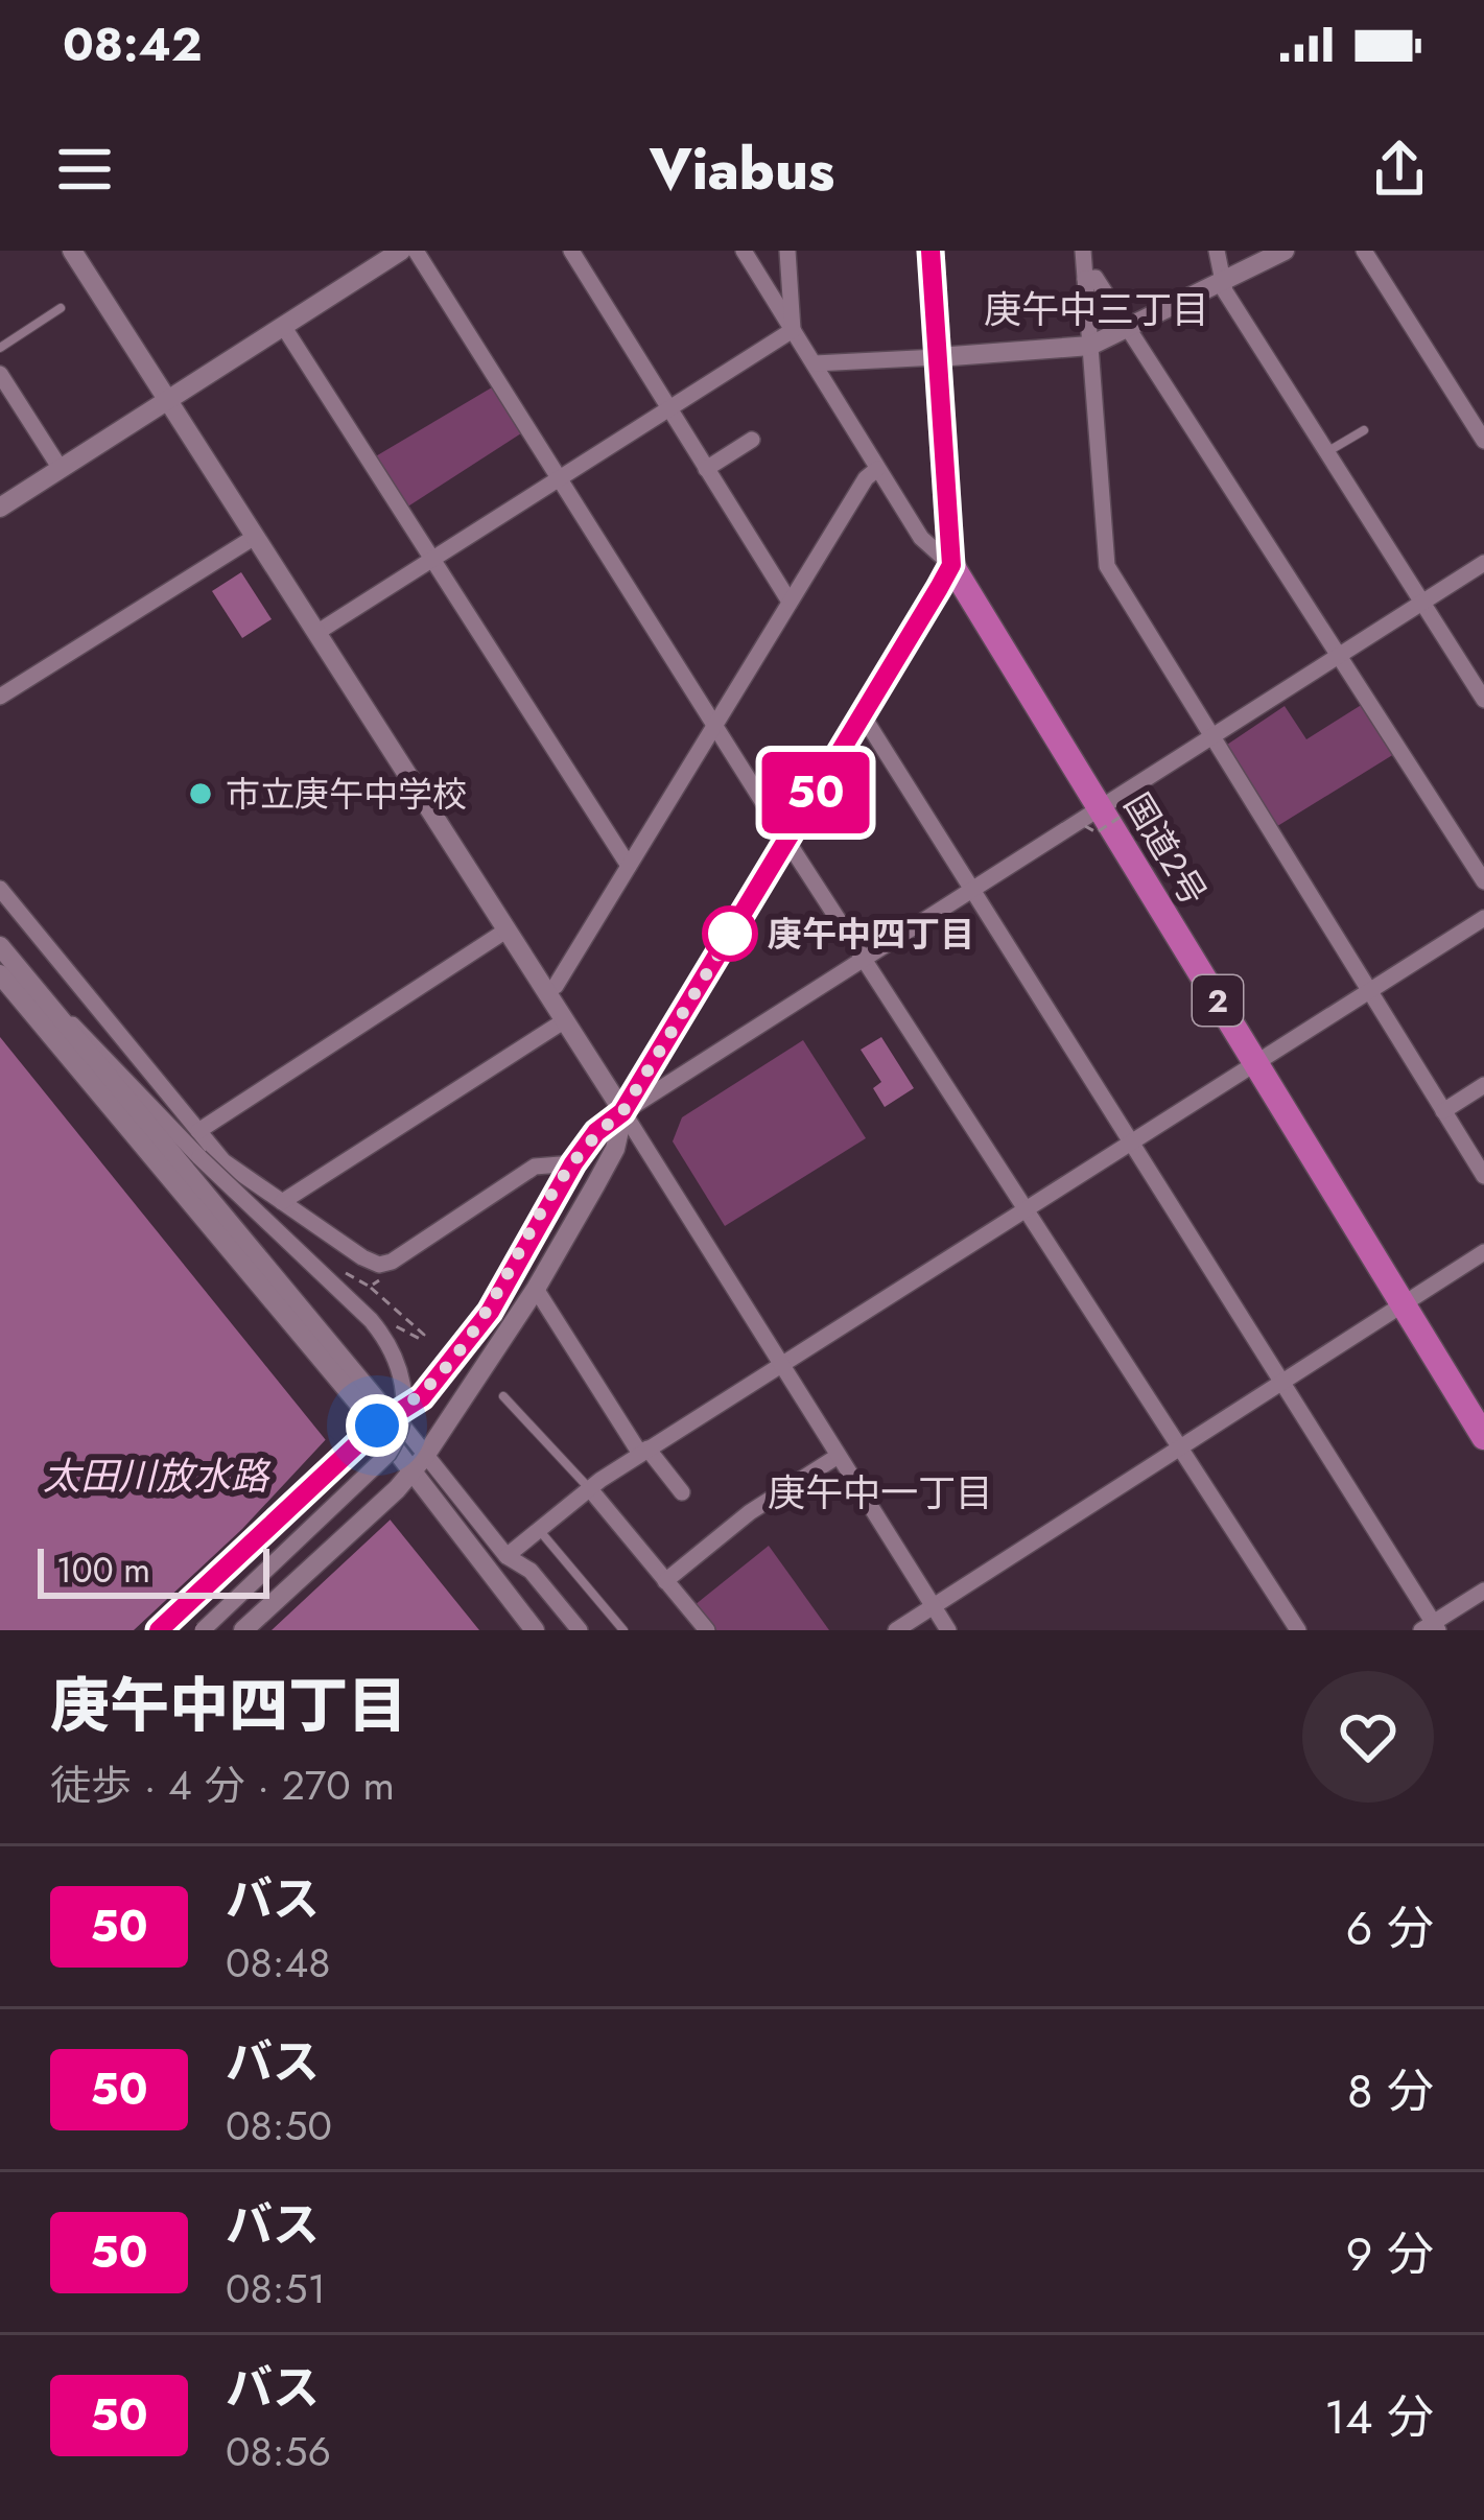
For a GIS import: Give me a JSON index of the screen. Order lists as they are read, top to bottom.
{
  "streets": {
    "highway": ["国道2号", "2"]
  },
  "districts": ["庚午中三丁目", "庚午中一丁目"],
  "water": ["太田川放水路"],
  "places": ["市立庚午中学校", "庚午中四丁目"],
  "lines": ["bus line 50"],
  "scale_bar": "100 m",
  "page": {
    "status": "08:42",
    "header": "Viabus",
    "on_map": "50",
    "scale": "100 m",
    "heading": ["庚午中四丁目", "徒歩 · 4 分 · 270 m"],
    "list": [
      {
        "mark": "50",
        "name": "バス",
        "note": "08:48",
        "value": "6 分"
      },
      {
        "mark": "50",
        "name": "バス",
        "note": "08:50",
        "value": "8 分"
      },
      {
        "mark": "50",
        "name": "バス",
        "note": "08:51",
        "value": "9 分"
      },
      {
        "mark": "50",
        "name": "バス",
        "note": "08:56",
        "value": "14 分"
      }
    ]
  }
}
